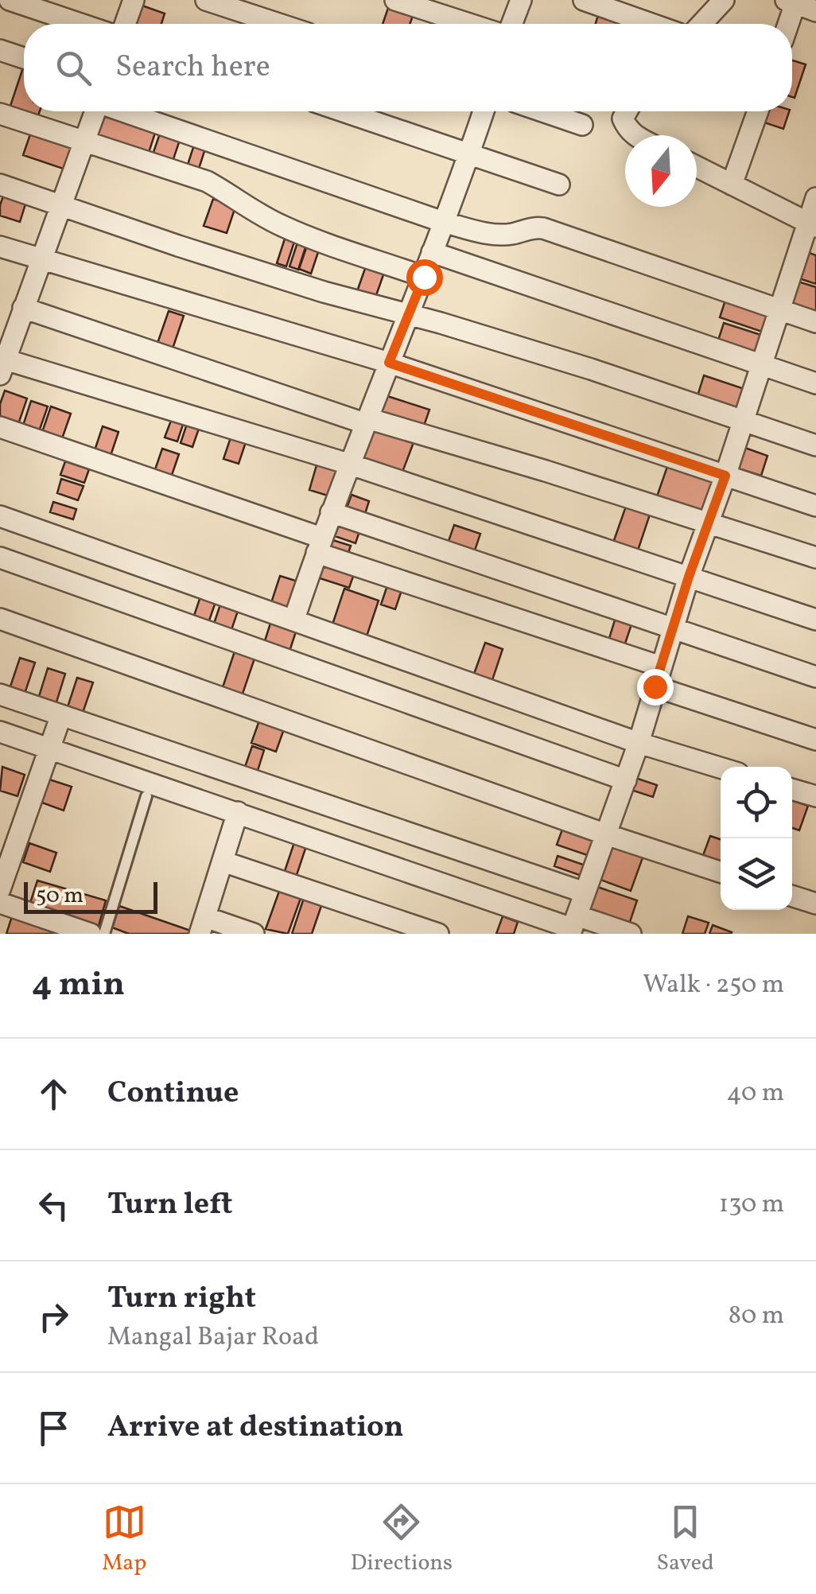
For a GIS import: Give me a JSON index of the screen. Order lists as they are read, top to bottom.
{
  "scale_bar": "50 m",
  "north": "bottom",
  "page": {
    "search": "Search here",
    "scale": "50 m",
    "heading": ["4 min", "Walk · 250 m"],
    "list": [
      ["Continue", "40 m"],
      ["Turn left", "130 m"],
      ["Turn right", "Mangal Bajar Road", "80 m"],
      "Arrive at destination"
    ],
    "nav": ["Map", "Directions", "Saved"]
  }
}
